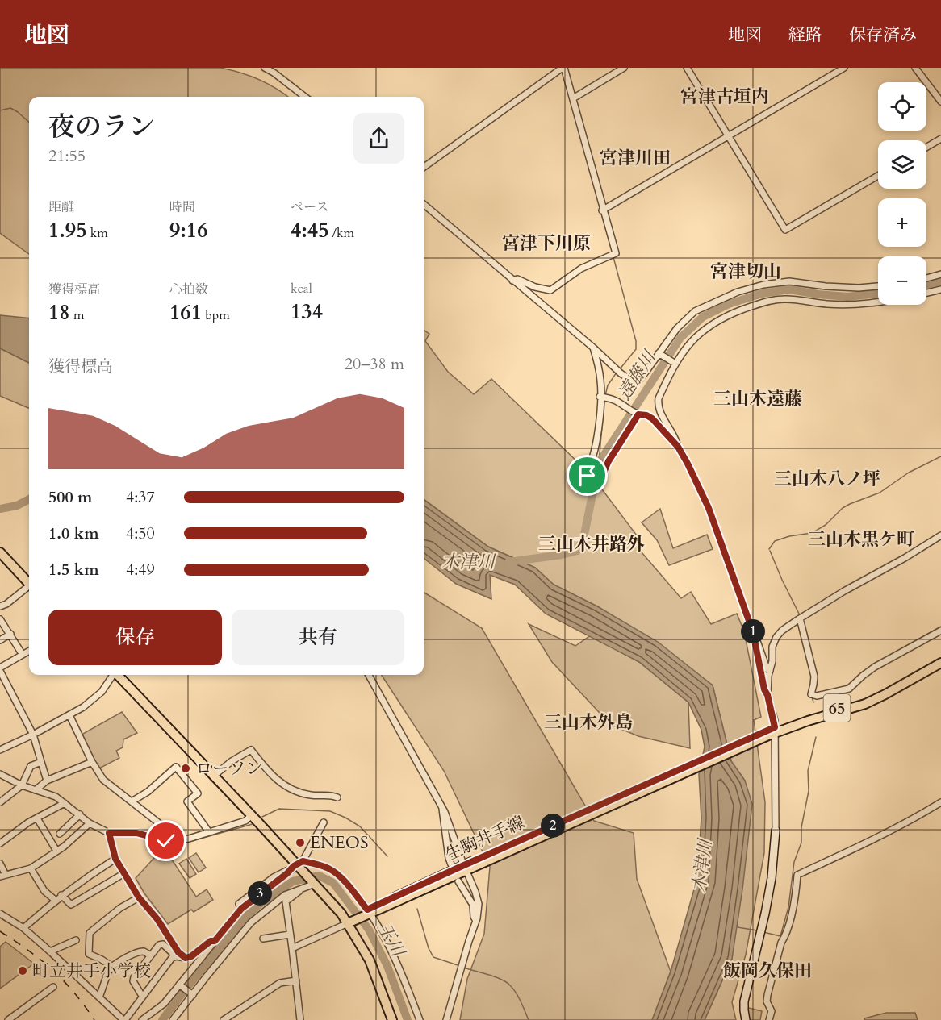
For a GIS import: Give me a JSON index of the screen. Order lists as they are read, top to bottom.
{
  "streets": {
    "main road": ["65", "生駒井手線"]
  },
  "districts": [
    "宮津古垣内",
    "宮津川田",
    "宮津下川原",
    "宮津切山",
    "三山木遠藤",
    "三山木八ノ坪",
    "三山木黒ケ町",
    "三山木井路外",
    "三山木外島",
    "飯岡久保田"
  ],
  "water": ["遠藤川", "木津川", "玉川"],
  "places": ["ローソン", "ENEOS", "町立井手小学校"],
  "page": {
    "header": "地図",
    "nav": ["地図", "経路", "保存済み"],
    "map_buttons": ["+", "−"],
    "heading": ["夜のラン", "21:55"],
    "stats": [
      ["距離", "1.95 km"],
      ["時間", "9:16"],
      ["ペース", "4:45 /km"],
      ["獲得標高", "18 m"],
      ["心拍数", "161 bpm"],
      ["kcal", "134"]
    ],
    "chart": ["獲得標高", "20–38 m"],
    "list": [
      {
        "name": "500 m",
        "note": "4:37"
      },
      {
        "name": "1.0 km",
        "note": "4:50"
      },
      {
        "name": "1.5 km",
        "note": "4:49"
      }
    ],
    "buttons": ["保存", "共有"],
    "pins": ["1", "2", "3"]
  }
}
